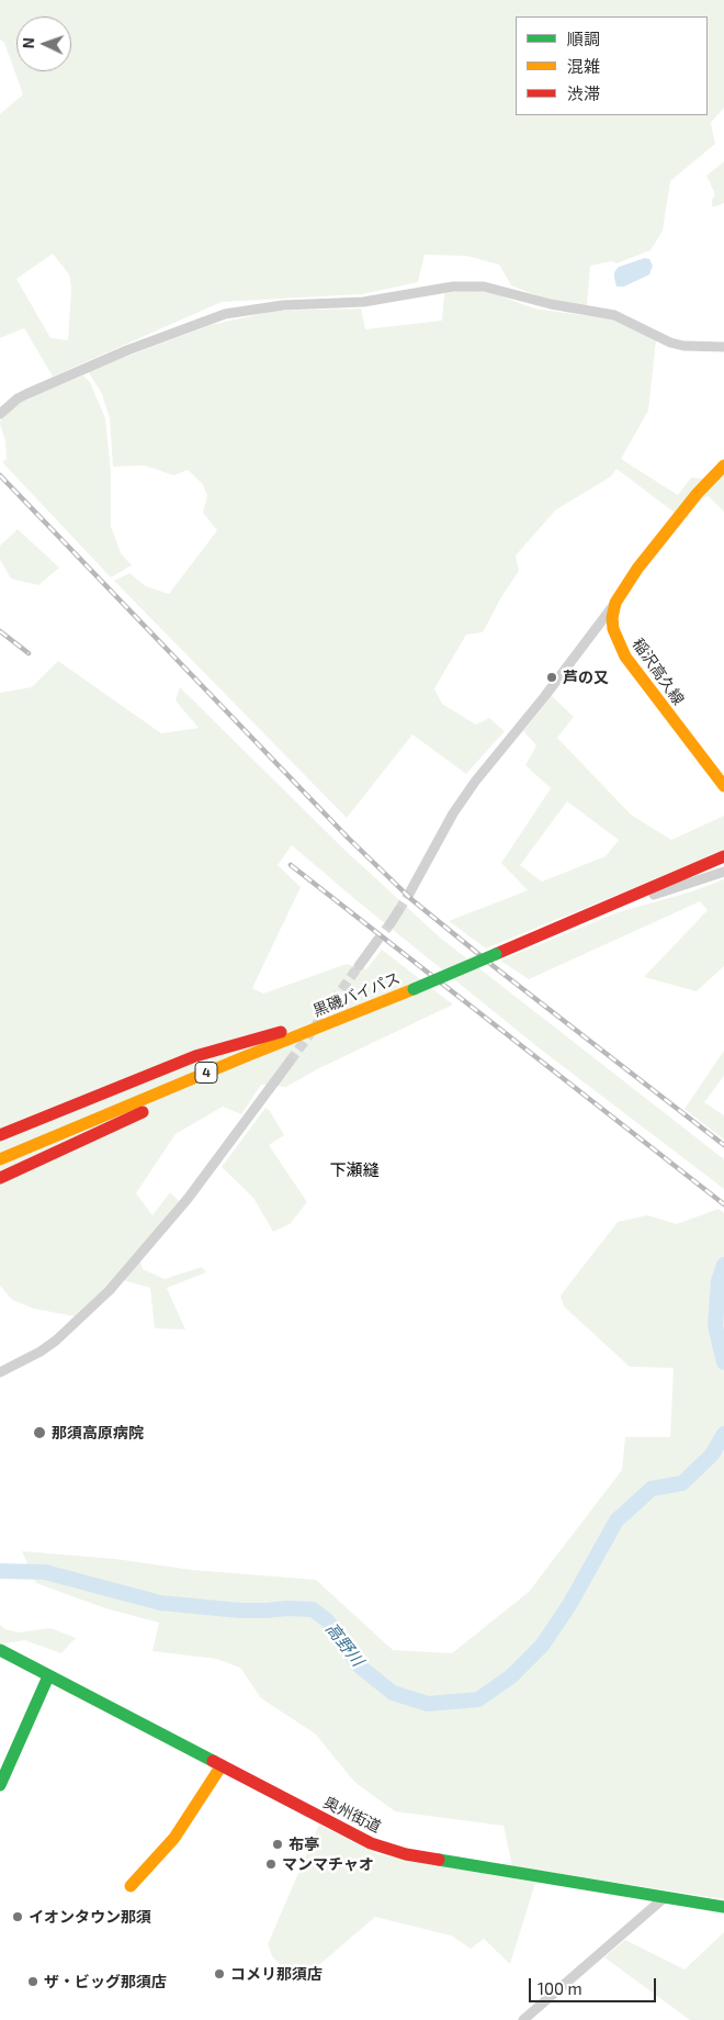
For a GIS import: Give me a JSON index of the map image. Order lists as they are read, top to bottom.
{
  "streets": {
    "main road": [
      "稲沢高久線",
      "黒磯バイパス",
      "4",
      "奥州街道"
    ]
  },
  "crossings": [
    ["黒磯バイパス", "4"]
  ],
  "districts": ["下瀬縫"],
  "water": ["高野川"],
  "places": [
    "芦の又",
    "那須高原病院",
    "布亭",
    "マンマチャオ",
    "イオンタウン那須",
    "コメリ那須店",
    "ザ・ビッグ那須店"
  ],
  "legend": ["順調", "混雑", "渋滞"],
  "scale_bar": "100 m",
  "north": "left"
}
